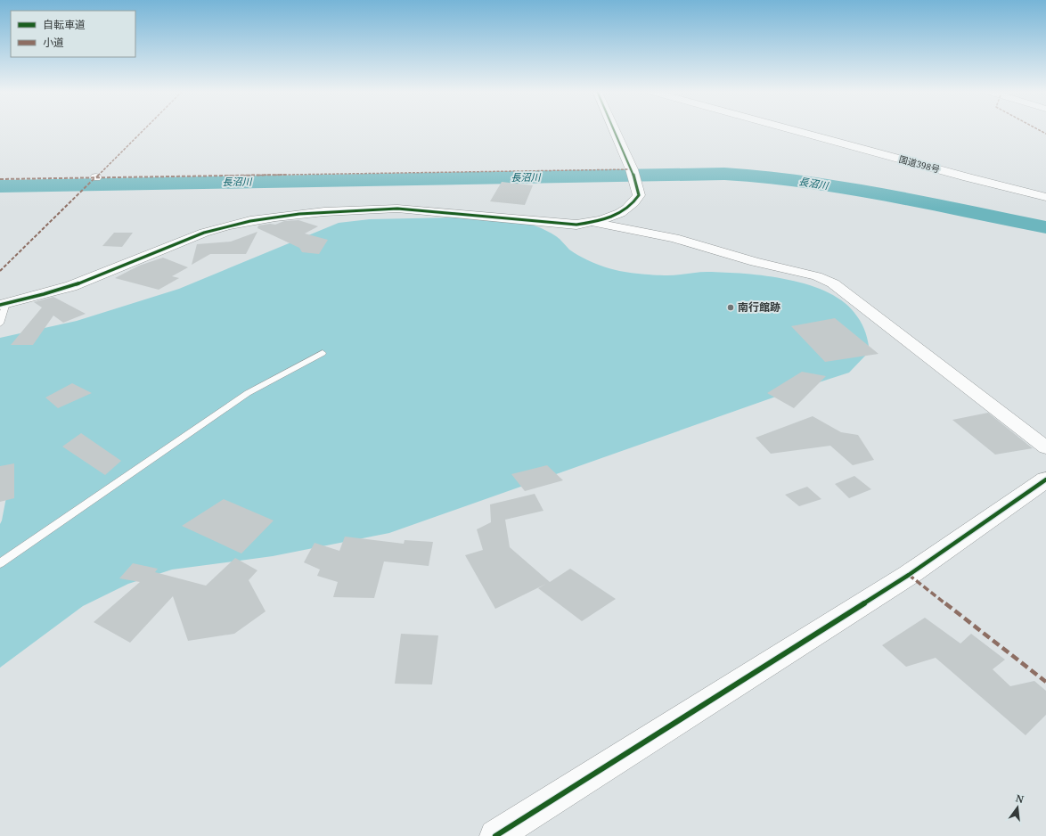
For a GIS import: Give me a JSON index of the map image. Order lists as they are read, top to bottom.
{
  "streets": {
    "main road": ["国道398号"]
  },
  "water": ["長沼川"],
  "places": ["南行館跡"],
  "legend": ["自転車道", "小道"],
  "north": "top"
}
